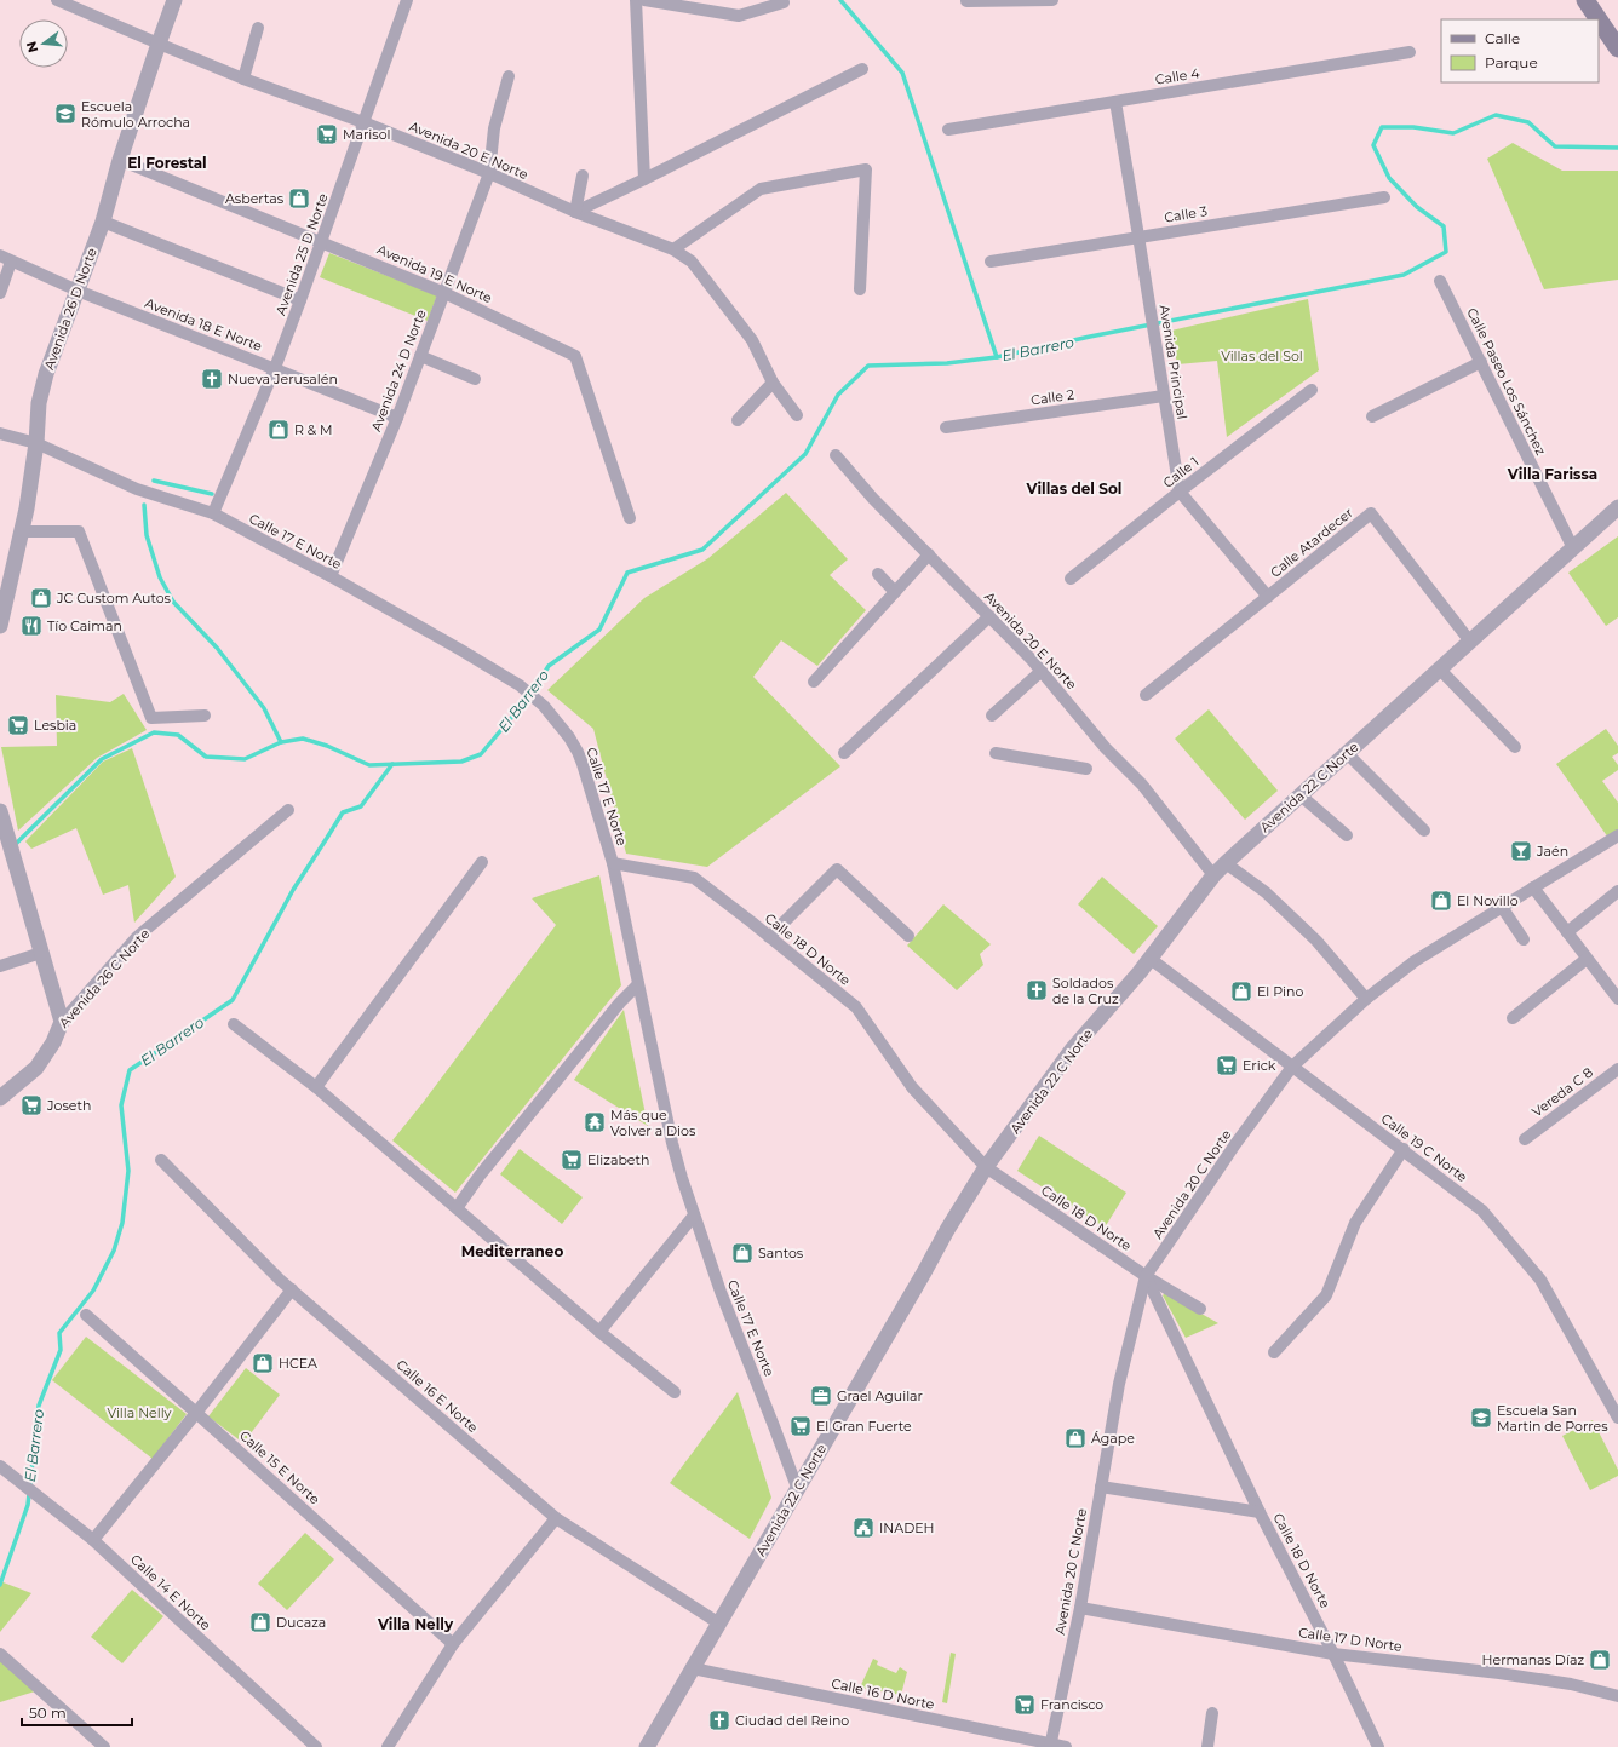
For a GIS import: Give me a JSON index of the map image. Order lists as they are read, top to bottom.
{
  "streets": {
    "street": [
      "Calle 4",
      "Avenida 20 E Norte",
      "Calle 3",
      "Avenida 25 D Norte",
      "Avenida 19 E Norte",
      "Avenida 26 D Norte",
      "Avenida 18 E Norte",
      "Avenida Principal",
      "Avenida 24 D Norte",
      "Calle Paseo Los Sánchez",
      "Calle 2",
      "Calle 1",
      "Calle 17 E Norte",
      "Calle Atardecer",
      "Avenida 22 C Norte",
      "Calle 18 D Norte",
      "Avenida 26 C Norte",
      "Vereda C 8",
      "Calle 19 C Norte",
      "Avenida 20 C Norte",
      "Calle 16 E Norte",
      "Calle 15 E Norte",
      "Calle 14 E Norte",
      "Calle 17 D Norte",
      "Calle 16 D Norte"
    ]
  },
  "crossings": [
    ["Calle 4", "Avenida Principal"],
    ["Avenida 20 E Norte", "Avenida 25 D Norte"],
    ["Avenida 20 E Norte", "Avenida 26 D Norte"],
    ["Avenida 20 E Norte", "Avenida 24 D Norte"],
    ["Avenida 20 E Norte", "Avenida 22 C Norte"],
    ["Calle 3", "Avenida Principal"],
    ["Avenida 25 D Norte", "Avenida 19 E Norte"],
    ["Avenida 25 D Norte", "Avenida 18 E Norte"],
    ["Avenida 25 D Norte", "Calle 17 E Norte"],
    ["Avenida 19 E Norte", "Avenida 26 D Norte"],
    ["Avenida 19 E Norte", "Avenida 24 D Norte"],
    ["Avenida 26 D Norte", "Avenida 18 E Norte"],
    ["Avenida 26 D Norte", "Calle 17 E Norte"],
    ["Avenida 18 E Norte", "Avenida 24 D Norte"],
    ["Avenida Principal", "Calle 2"],
    ["Avenida Principal", "Calle 1"],
    ["Avenida 24 D Norte", "Calle 17 E Norte"],
    ["Calle Paseo Los Sánchez", "Avenida 22 C Norte"],
    ["Calle 17 E Norte", "Avenida 22 C Norte"],
    ["Calle 17 E Norte", "Calle 18 D Norte"],
    ["Calle Atardecer", "Avenida 22 C Norte"],
    ["Avenida 22 C Norte", "Calle 18 D Norte"],
    ["Avenida 22 C Norte", "Calle 19 C Norte"],
    ["Avenida 22 C Norte", "Calle 16 E Norte"],
    ["Avenida 22 C Norte", "Calle 16 D Norte"],
    ["Calle 18 D Norte", "Avenida 20 C Norte"],
    ["Calle 18 D Norte", "Calle 17 D Norte"],
    ["Calle 19 C Norte", "Avenida 20 C Norte"],
    ["Avenida 20 C Norte", "Calle 17 D Norte"],
    ["Avenida 20 C Norte", "Calle 16 D Norte"]
  ],
  "districts": [
    "El Forestal",
    "Villa Farissa",
    "Villas del Sol",
    "Mediterraneo",
    "Villa Nelly"
  ],
  "water": ["El Barrero"],
  "parks": ["Villas del Sol", "Villa Nelly"],
  "places": {
    "school or university": ["Escuela Rómulo Arrocha", "Escuela San Martin de Porres"],
    "supermarket": [
      "Marisol",
      "Lesbia",
      "Erick",
      "Joseth",
      "Elizabeth",
      "El Gran Fuerte",
      "Francisco"
    ],
    "shop": [
      "Asbertas",
      "R & M",
      "JC Custom Autos",
      "El Novillo",
      "El Pino",
      "Santos",
      "HCEA",
      "Ágape",
      "Ducaza",
      "Hermanas Díaz"
    ],
    "church": ["Nueva Jerusalén", "Soldados de la Cruz", "Ciudad del Reino"],
    "restaurant": ["Tío Caiman"],
    "bar": ["Jaén"],
    "temple": ["Más que Volver a Dios"],
    "office": ["Grael Aguilar"],
    "public building": ["INADEH"]
  },
  "legend": ["Calle", "Parque"],
  "scale_bar": "50 m",
  "north": "left"
}
